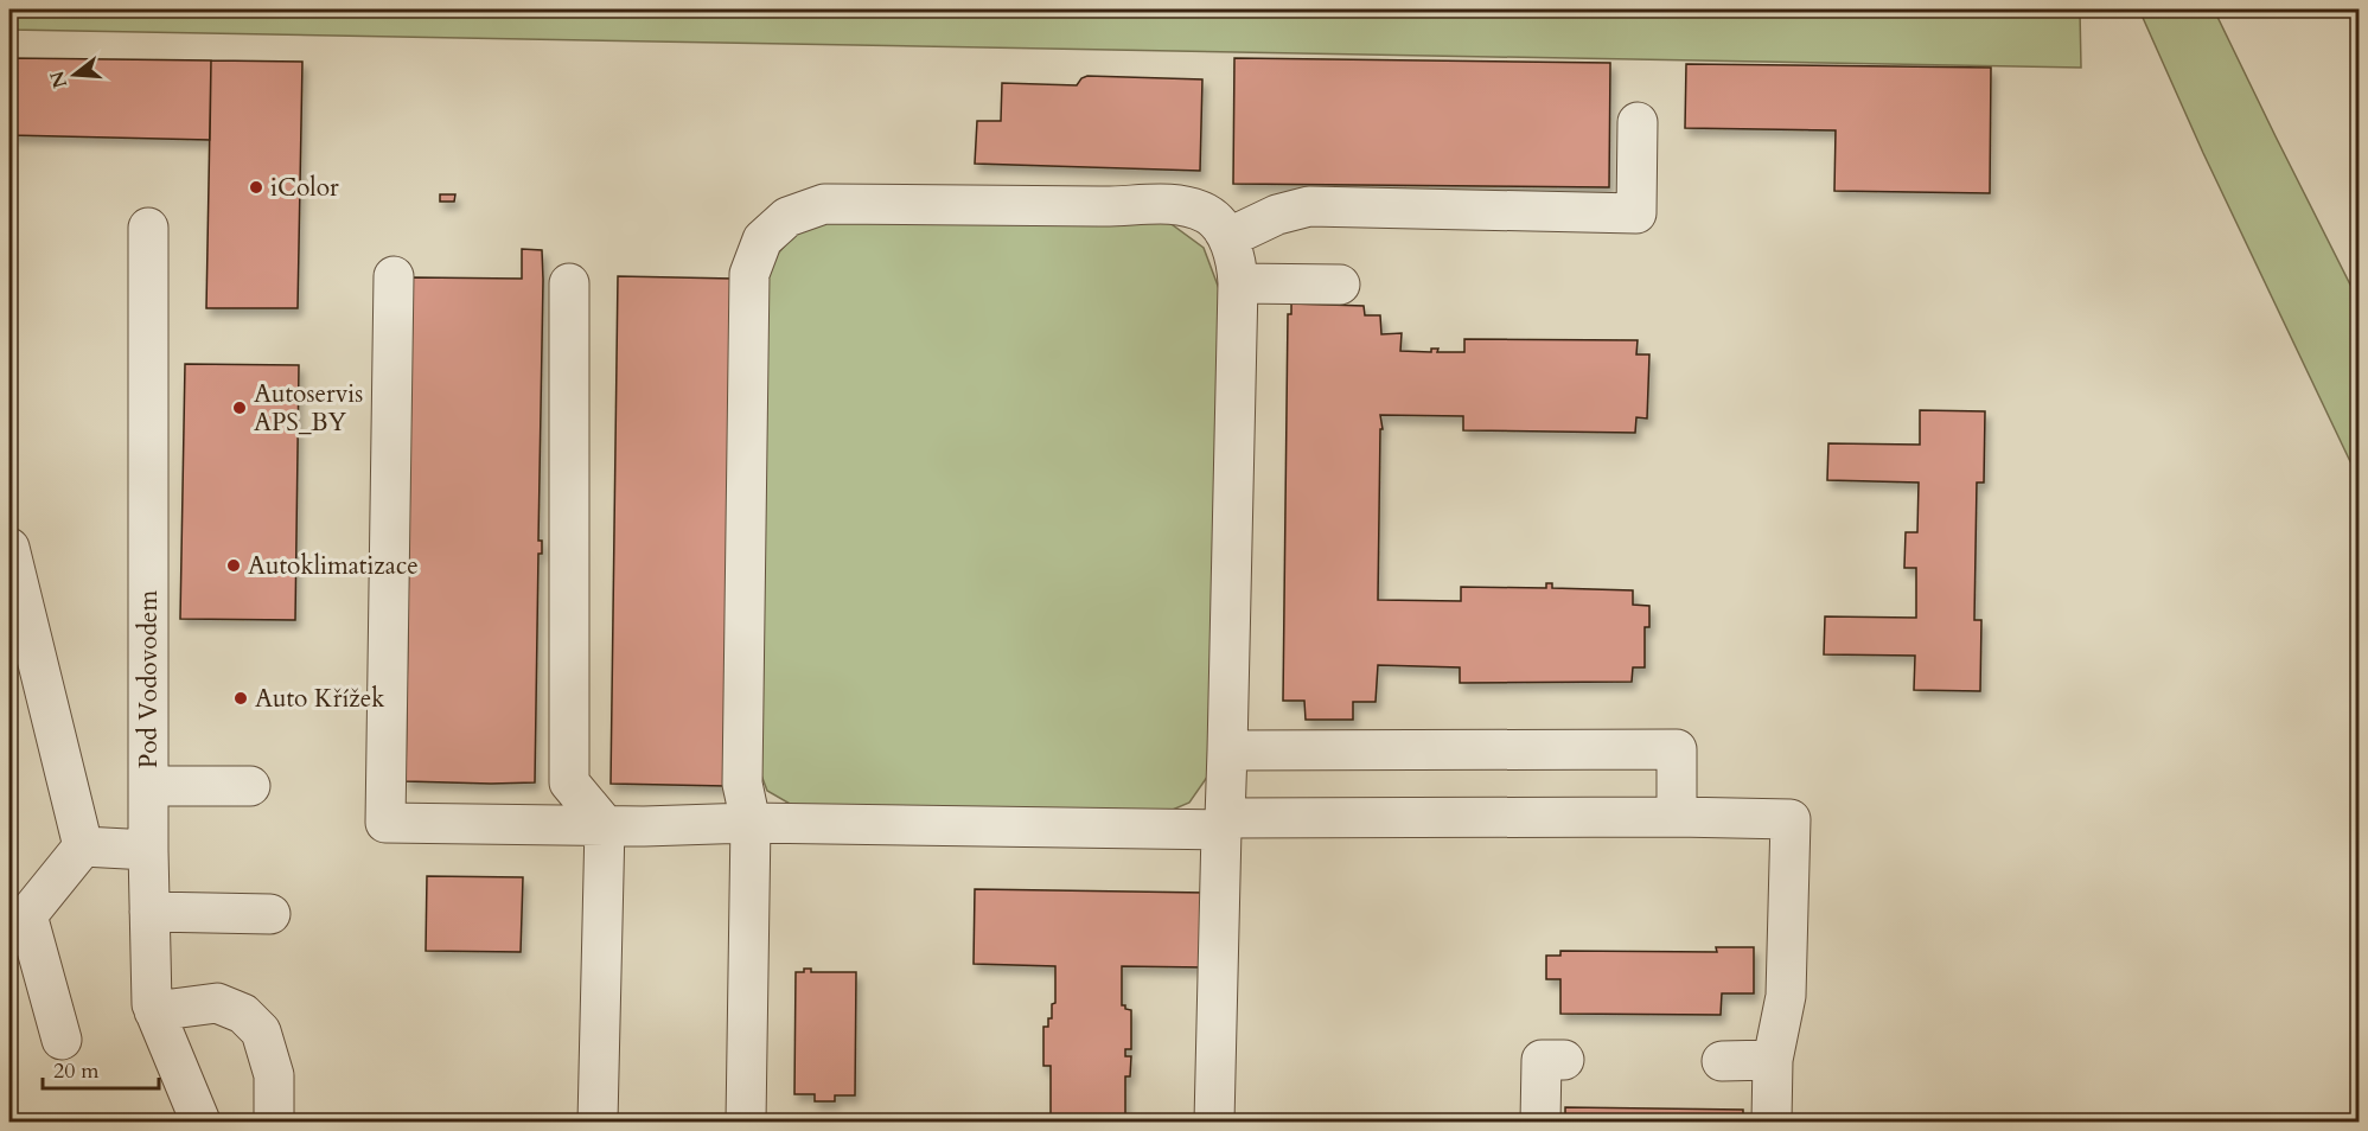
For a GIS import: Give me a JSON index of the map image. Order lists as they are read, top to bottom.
{
  "streets": {
    "street": ["Pod Vodovodem"]
  },
  "places": [
    "iColor",
    "Autoservis APS_BY",
    "Autoklimatizace",
    "Auto Křížek"
  ],
  "scale_bar": "20 m",
  "north": "left"
}
